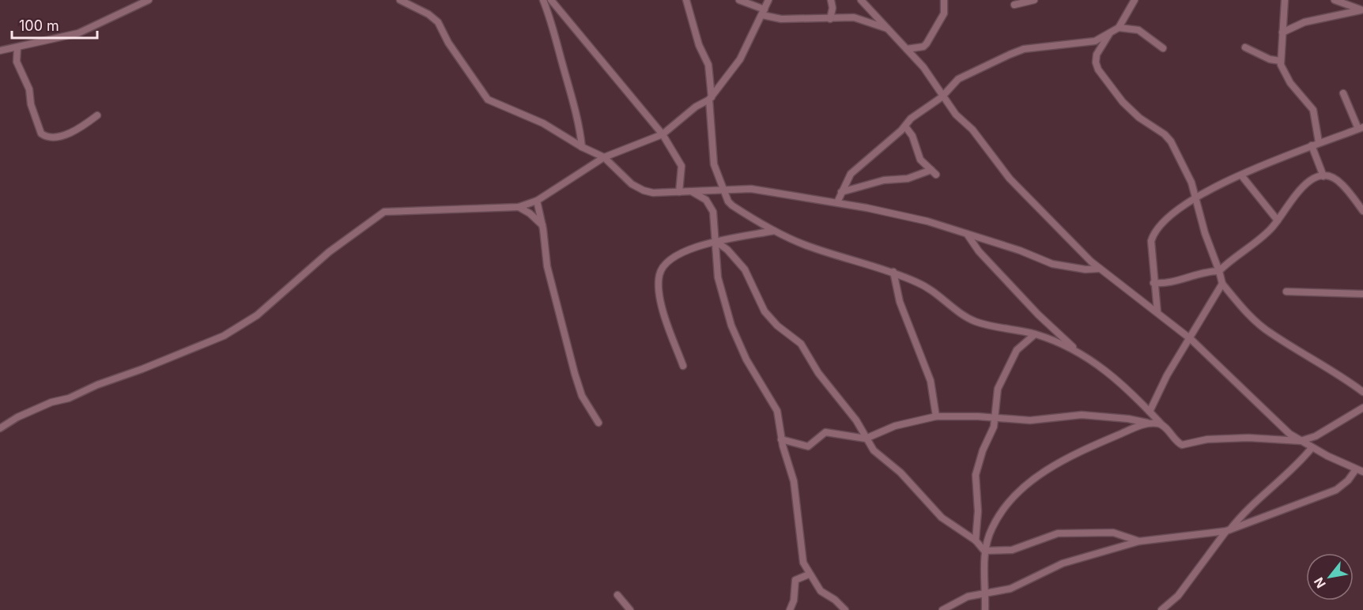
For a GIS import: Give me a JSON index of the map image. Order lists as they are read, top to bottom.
{
  "scale_bar": "100 m",
  "north": "bottom left"
}
